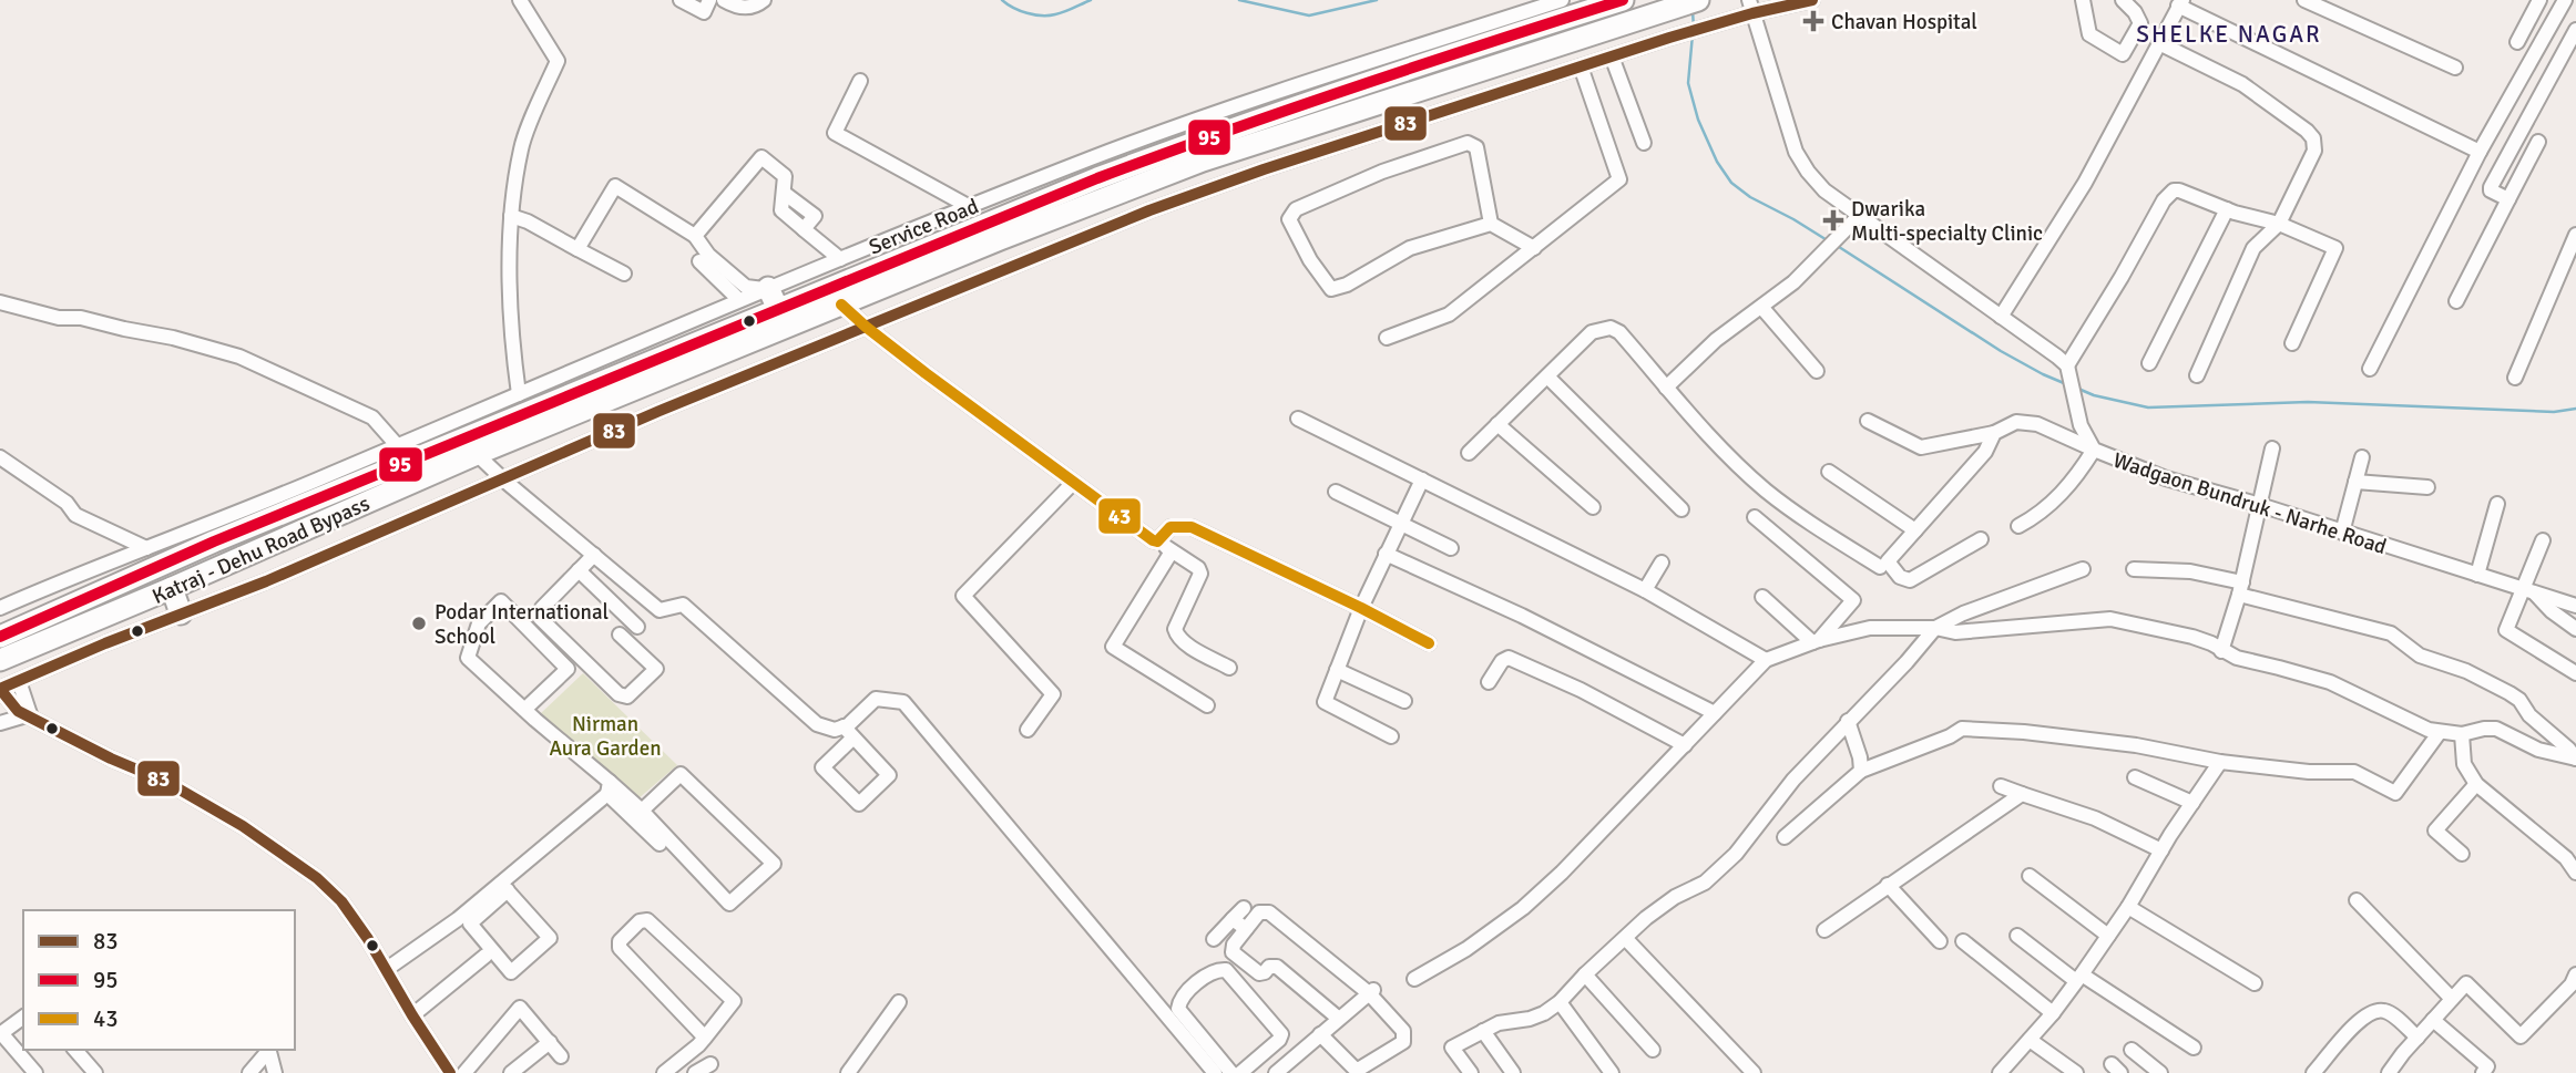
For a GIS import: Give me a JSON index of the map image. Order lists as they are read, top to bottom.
{
  "streets": {
    "highway": ["Katraj - Dehu Road Bypass"],
    "street": ["Service Road", "Wadgaon Bundruk - Narhe Road"]
  },
  "districts": ["SHELKE NAGAR"],
  "parks": ["Nirman Aura Garden"],
  "places": {
    "health": ["Chavan Hospital", "Dwarika Multi-specialty Clinic"],
    "other": ["Podar International School"]
  },
  "lines": ["transit line 83", "transit line 95", "transit line 43"],
  "legend": ["83", "95", "43"]
}
